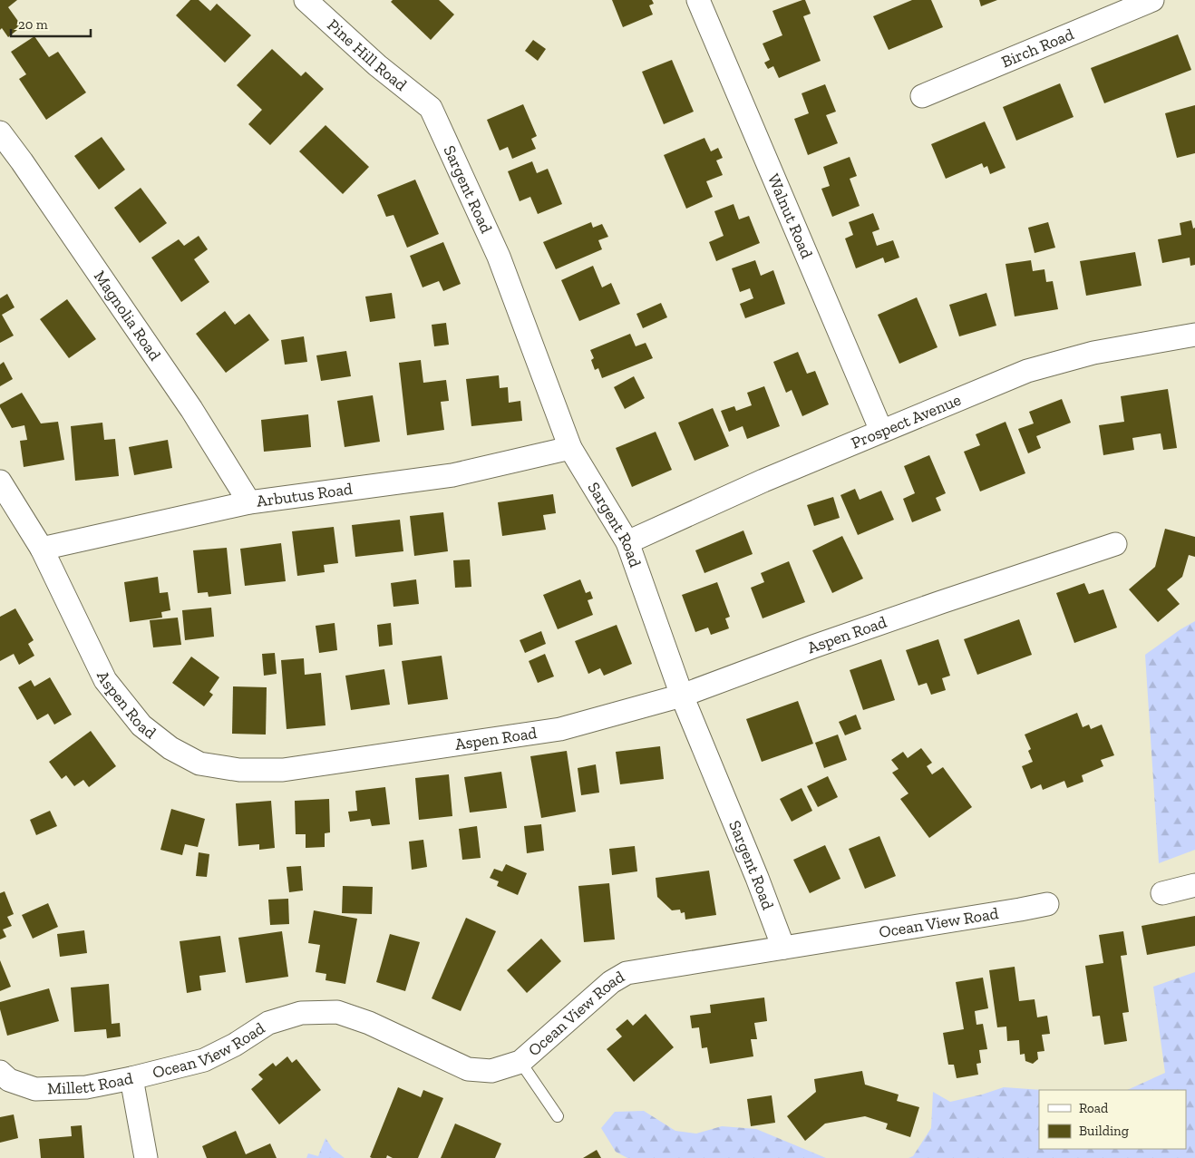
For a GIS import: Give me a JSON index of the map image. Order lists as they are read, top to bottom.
{
  "streets": {
    "street": [
      "Birch Road",
      "Pine Hill Road",
      "Sargent Road",
      "Walnut Road",
      "Magnolia Road",
      "Prospect Avenue",
      "Arbutus Road",
      "Aspen Road",
      "Ocean View Road",
      "Millett Road"
    ]
  },
  "crossings": [
    ["Pine Hill Road", "Sargent Road"],
    ["Sargent Road", "Prospect Avenue"],
    ["Sargent Road", "Arbutus Road"],
    ["Sargent Road", "Aspen Road"],
    ["Sargent Road", "Ocean View Road"],
    ["Walnut Road", "Prospect Avenue"],
    ["Magnolia Road", "Arbutus Road"],
    ["Arbutus Road", "Aspen Road"],
    ["Ocean View Road", "Millett Road"]
  ],
  "legend": ["Road", "Building"],
  "scale_bar": "20 m"
}
